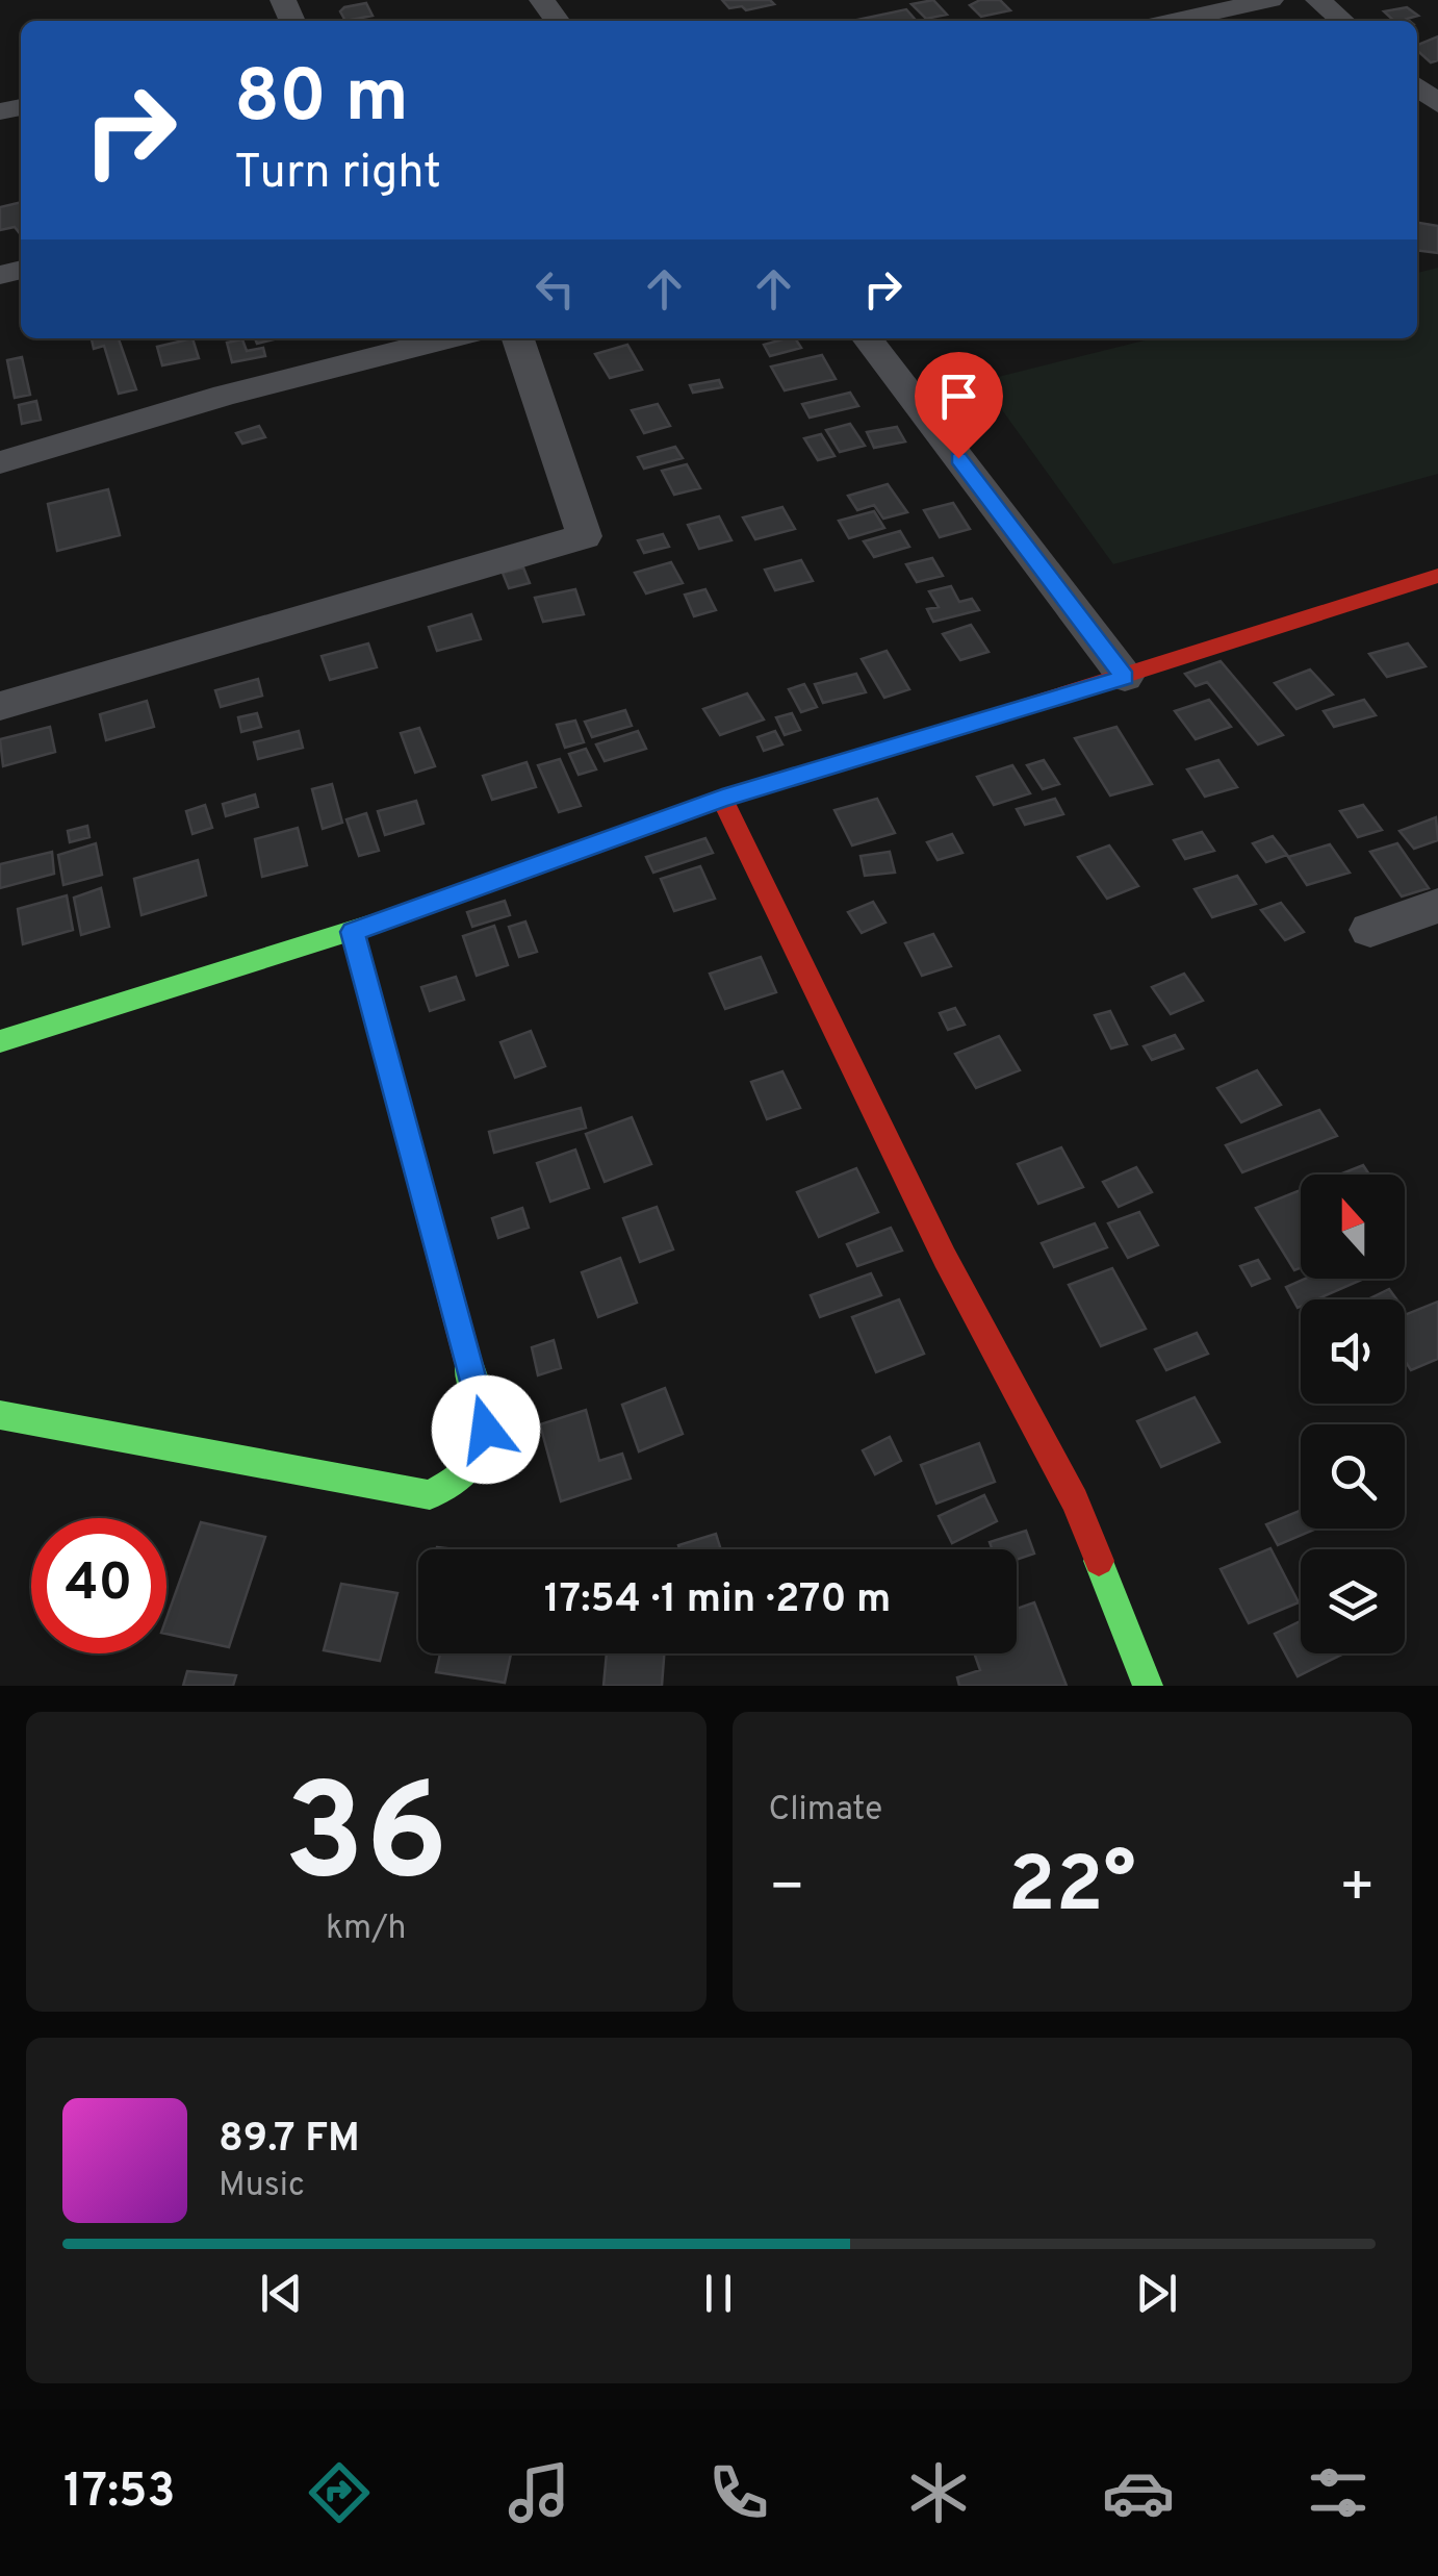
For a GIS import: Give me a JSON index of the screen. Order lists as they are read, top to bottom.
{
  "north": "top",
  "page": {
    "turn": ["80 m", "Turn right"],
    "limit": "40",
    "trip": "17:54 · 1 min · 270 m",
    "tile": [
      ["36", "km/h"],
      "Climate"
    ],
    "heat": ["−", "22°", "+"],
    "song": ["89.7 FM", "Music"],
    "tabs": "17:53"
  }
}
